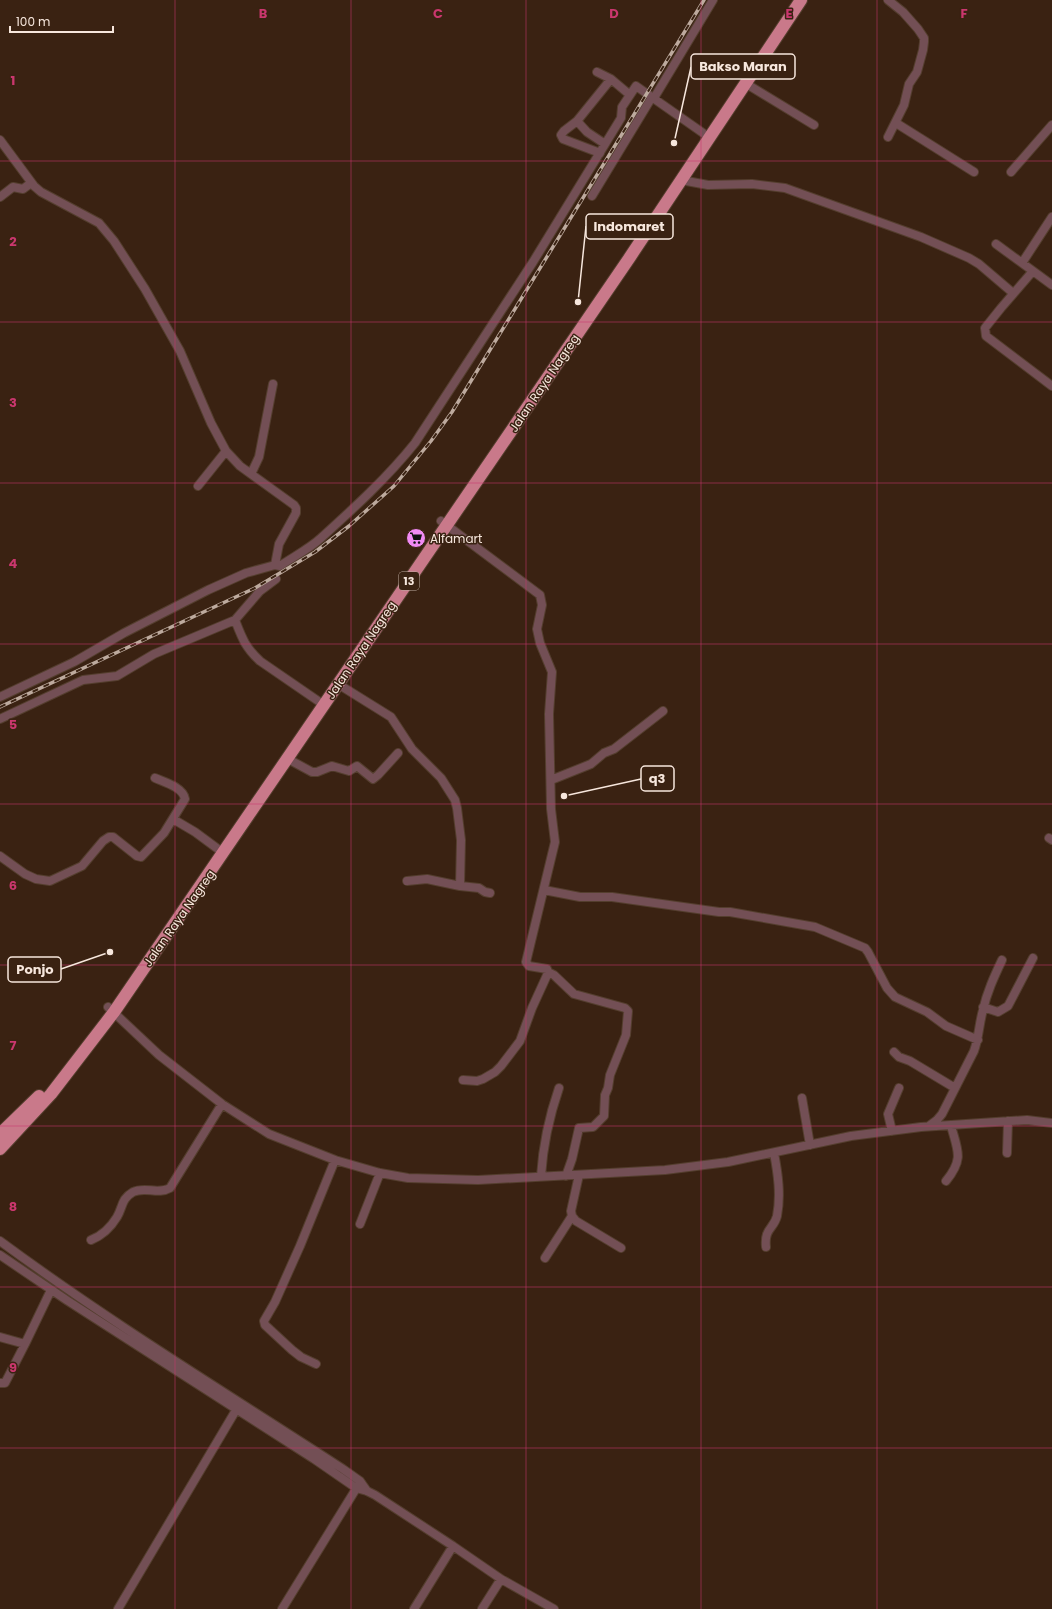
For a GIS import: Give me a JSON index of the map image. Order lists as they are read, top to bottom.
{
  "streets": {
    "highway": ["Jalan Raya Nagreg", "13"]
  },
  "places": {
    "other": [
      "Bakso Maran",
      "Indomaret",
      "q3",
      "Ponjo"
    ],
    "supermarket": ["Alfamart"]
  },
  "scale_bar": "100 m",
  "grid": {
    "columns": [
      "B",
      "C",
      "D",
      "E",
      "F"
    ],
    "rows": [
      "1",
      "2",
      "3",
      "4",
      "5",
      "6",
      "7",
      "8",
      "9"
    ]
  }
}
